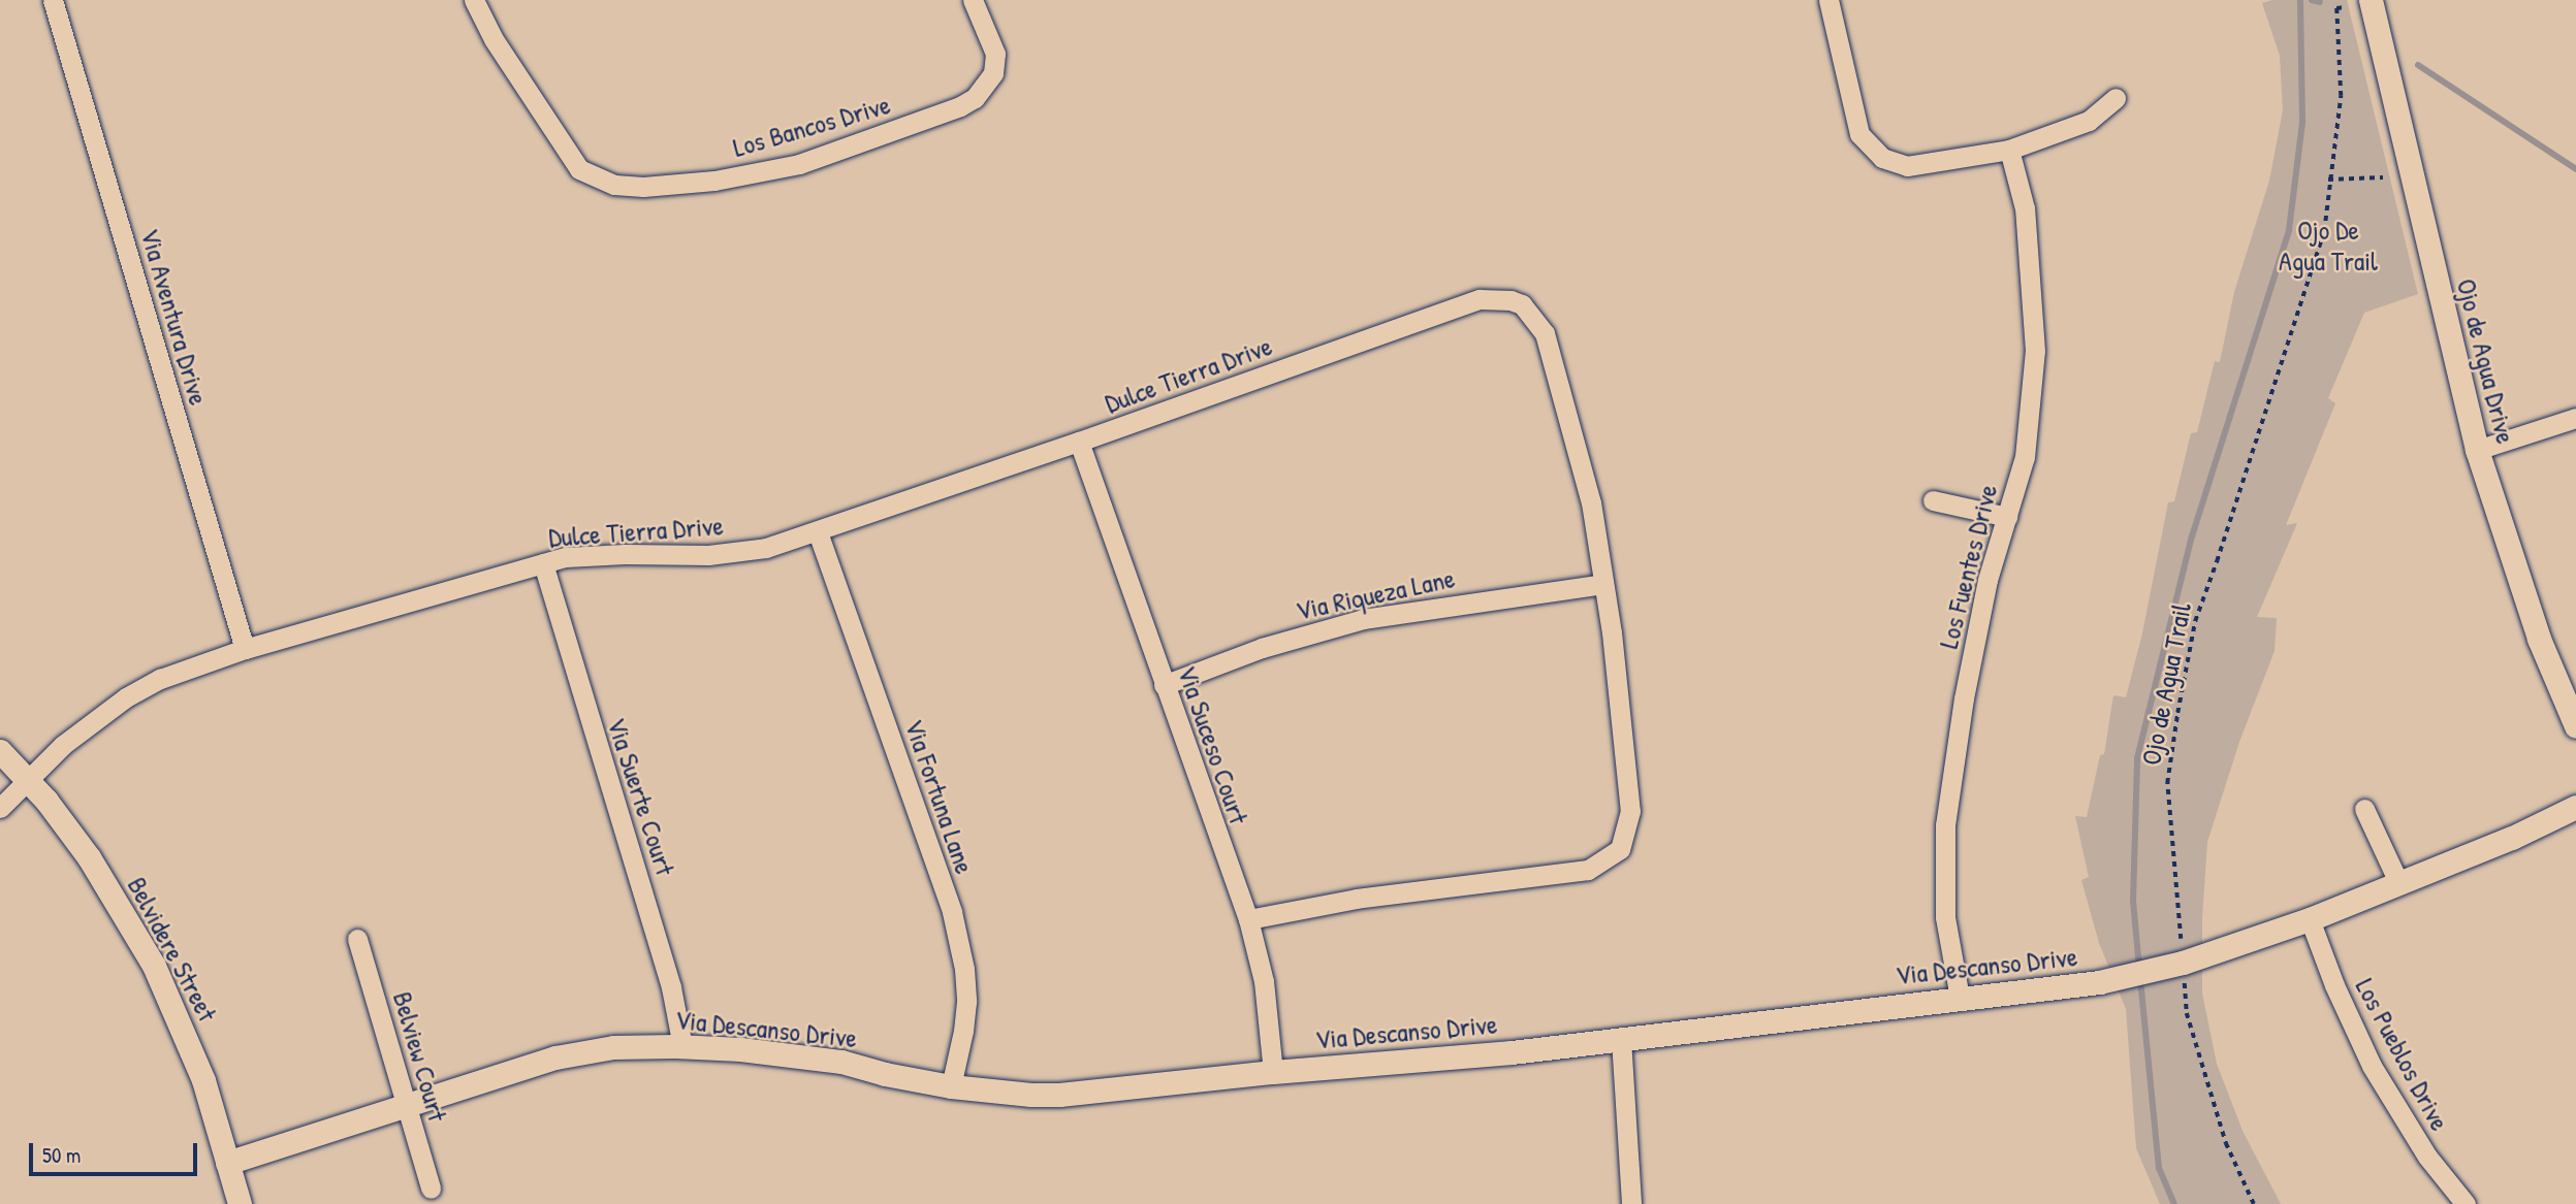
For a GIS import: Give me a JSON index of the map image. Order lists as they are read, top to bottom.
{
  "streets": {
    "street": [
      "Los Bancos Drive",
      "Via Aventura Drive",
      "Ojo de Agua Drive",
      "Dulce Tierra Drive",
      "Los Fuentes Drive",
      "Via Riqueza Lane",
      "Via Suceso Court",
      "Via Suerte Court",
      "Via Fortuna Lane",
      "Belvidere Street",
      "Via Descanso Drive",
      "Los Pueblos Drive",
      "Belview Court"
    ],
    "path": ["Ojo de Agua Trail"]
  },
  "crossings": [
    ["Via Aventura Drive", "Dulce Tierra Drive"],
    ["Dulce Tierra Drive", "Via Riqueza Lane"],
    ["Dulce Tierra Drive", "Via Suceso Court"],
    ["Dulce Tierra Drive", "Via Suerte Court"],
    ["Dulce Tierra Drive", "Via Fortuna Lane"],
    ["Dulce Tierra Drive", "Belvidere Street"],
    ["Los Fuentes Drive", "Via Descanso Drive"],
    ["Via Riqueza Lane", "Via Suceso Court"],
    ["Ojo de Agua Trail", "Via Descanso Drive"],
    ["Via Suceso Court", "Via Descanso Drive"],
    ["Via Suerte Court", "Via Descanso Drive"],
    ["Via Fortuna Lane", "Via Descanso Drive"],
    ["Belvidere Street", "Via Descanso Drive"],
    ["Via Descanso Drive", "Los Pueblos Drive"],
    ["Via Descanso Drive", "Belview Court"]
  ],
  "parks": ["Ojo De Agua Trail"],
  "scale_bar": "50 m"
}
